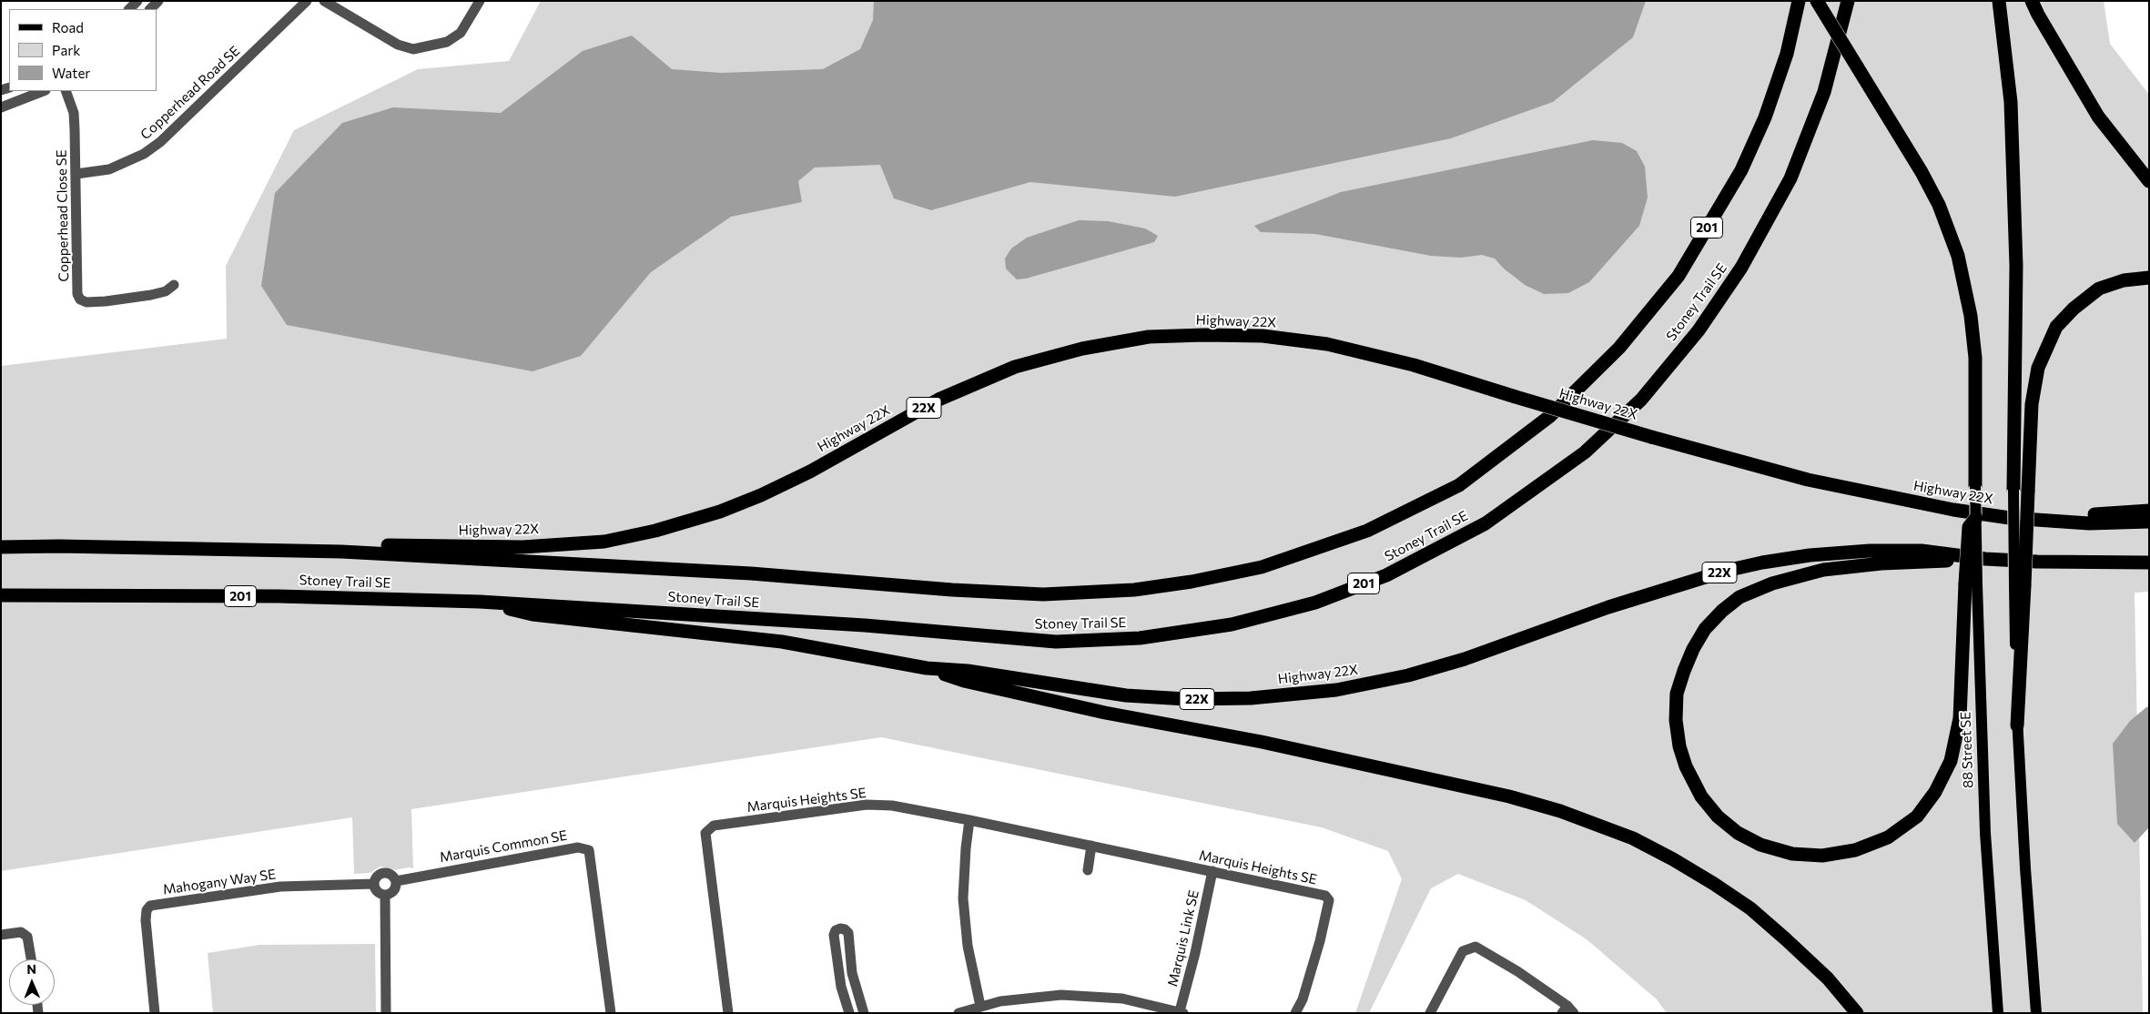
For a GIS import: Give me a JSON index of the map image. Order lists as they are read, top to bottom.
{
  "streets": {
    "highway": [
      "201",
      "Stoney Trail SE",
      "Highway 22X",
      "22X"
    ],
    "main road": ["88 Street SE"],
    "street": [
      "Copperhead Road SE",
      "Copperhead Close SE",
      "Marquis Heights SE",
      "Marquis Common SE",
      "Mahogany Way SE",
      "Marquis Link SE"
    ]
  },
  "crossings": [
    ["Copperhead Road SE", "Copperhead Close SE"],
    ["Stoney Trail SE", "Highway 22X"],
    ["Marquis Heights SE", "Marquis Link SE"],
    ["Marquis Common SE", "Mahogany Way SE"]
  ],
  "legend": ["Road", "Park", "Water"],
  "north": "top"
}
